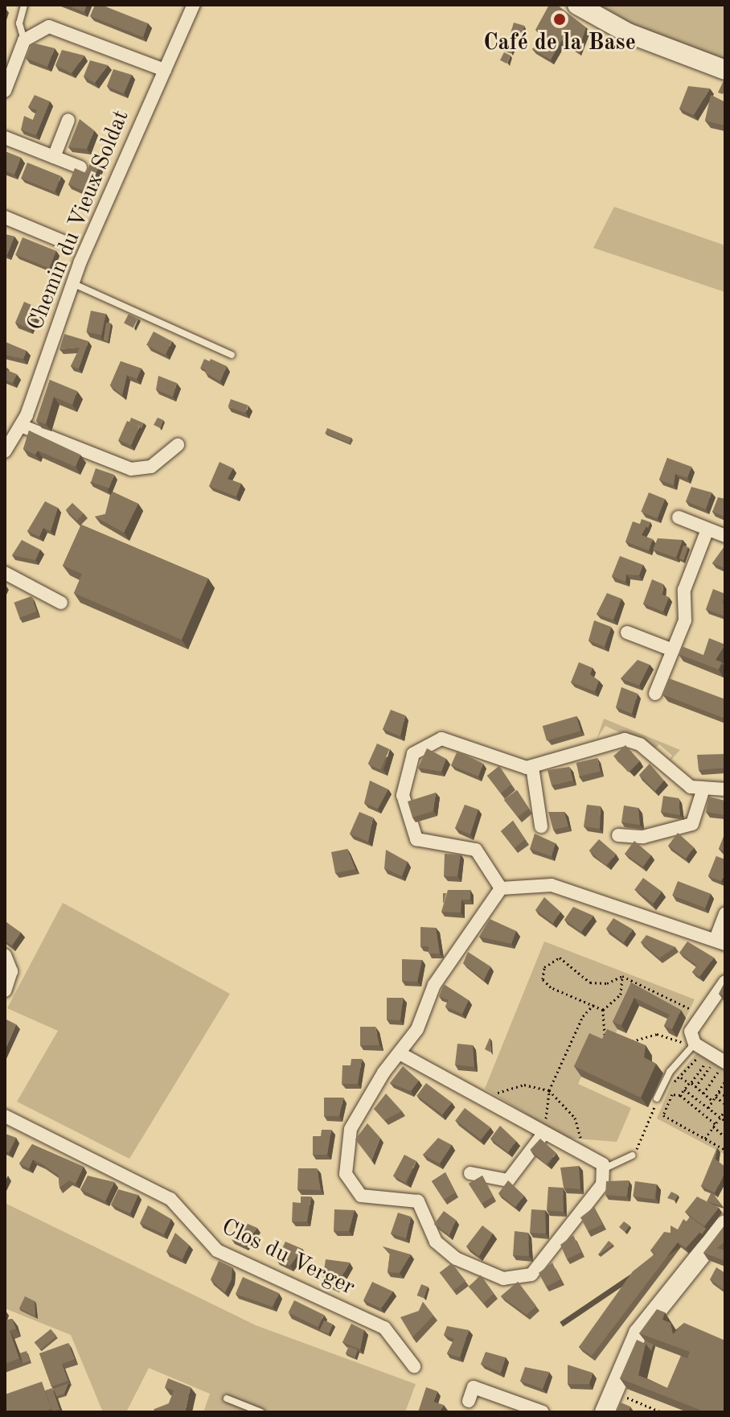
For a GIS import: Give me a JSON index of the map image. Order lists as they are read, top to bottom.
{
  "streets": {
    "street": ["Chemin du Vieux Soldat", "Clos du Verger"]
  },
  "places": ["Café de la Base"]
}
